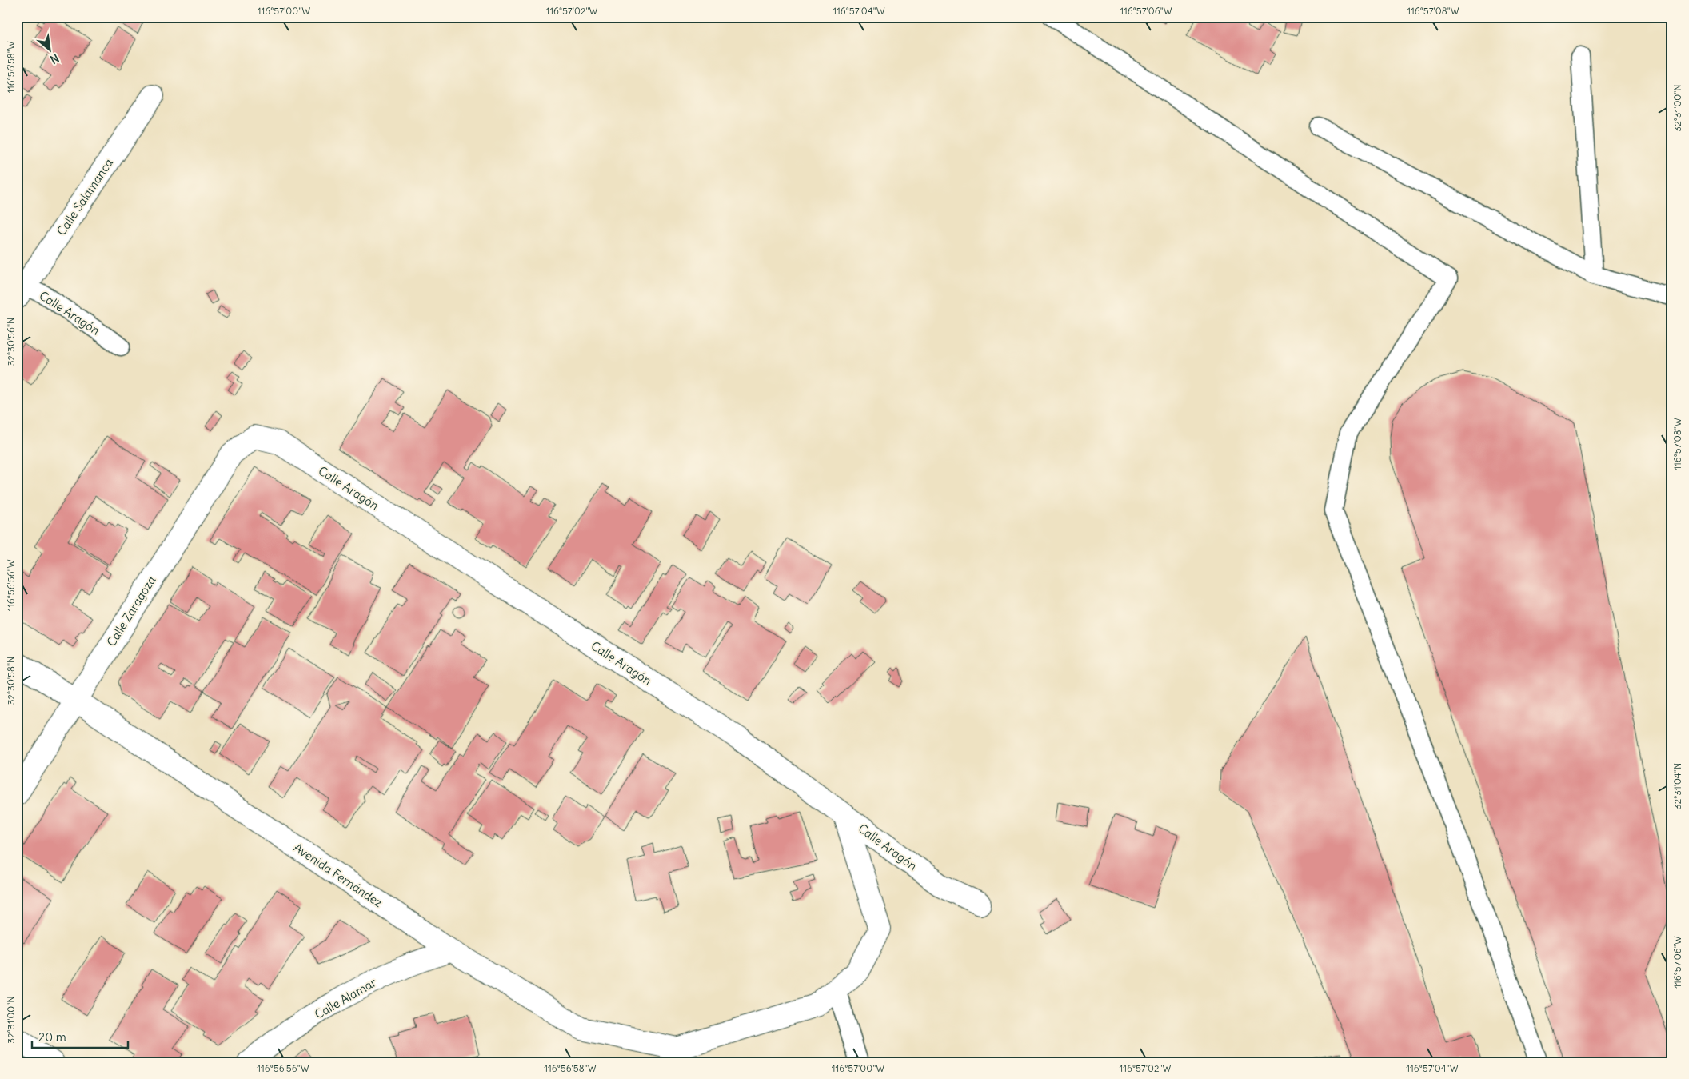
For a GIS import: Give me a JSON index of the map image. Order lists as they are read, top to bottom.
{
  "streets": {
    "street": [
      "Calle Salamanca",
      "Calle Aragón",
      "Calle Zaragoza",
      "Avenida Fernández",
      "Calle Alamar"
    ]
  },
  "crossings": [
    ["Calle Salamanca", "Calle Aragón"],
    ["Calle Aragón", "Calle Zaragoza"],
    ["Calle Zaragoza", "Avenida Fernández"],
    ["Avenida Fernández", "Calle Alamar"]
  ],
  "scale_bar": "20 m",
  "north": "bottom right",
  "coordinates": [
    "116°57'00\"W",
    "116°57'02\"W",
    "116°57'04\"W",
    "116°57'06\"W",
    "116°57'08\"W",
    "116°56'58\"W",
    "32°31'00\"N",
    "32°30'56\"N",
    "116°56'56\"W",
    "32°30'58\"N",
    "32°31'04\"N"
  ]
}
